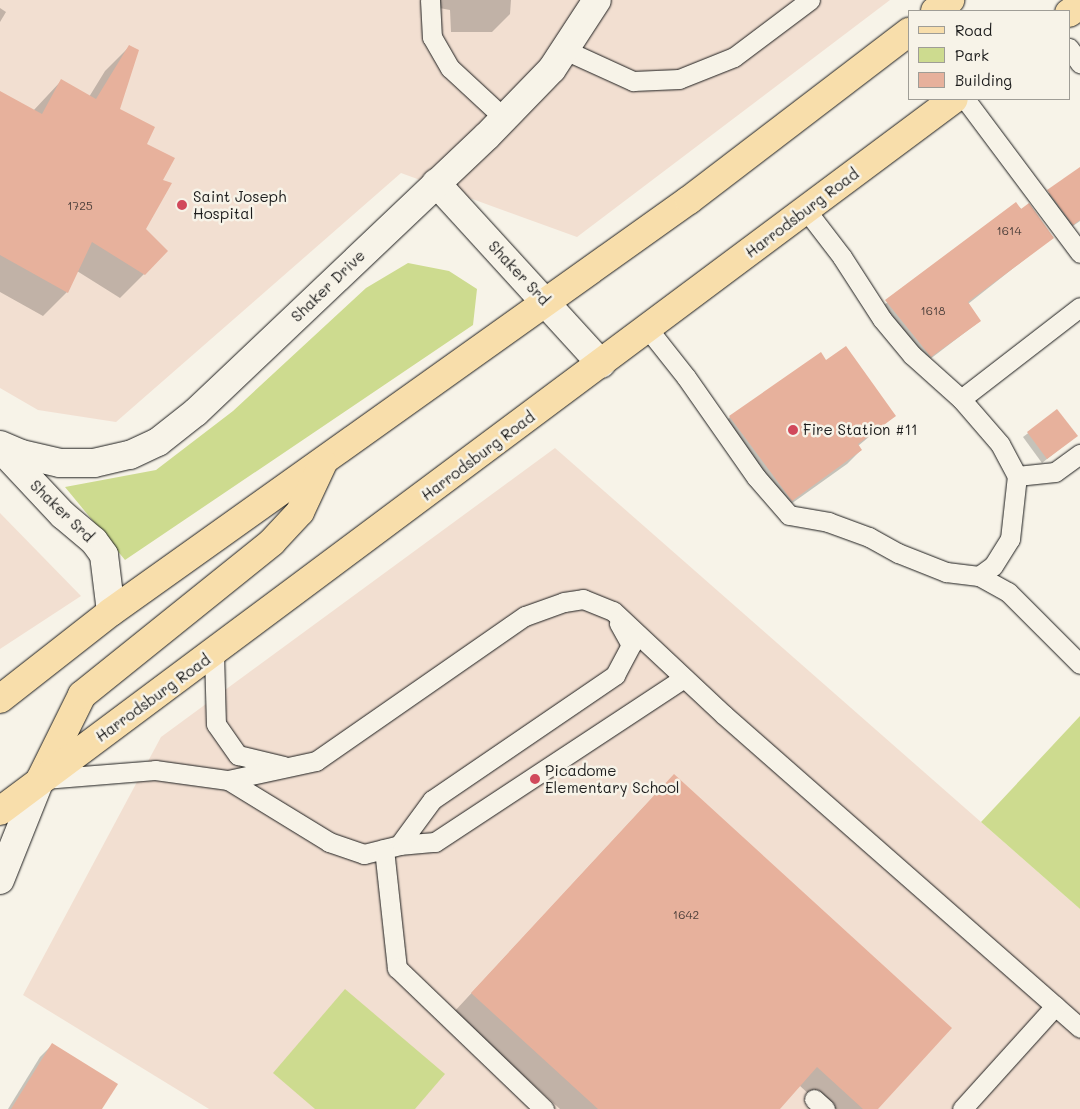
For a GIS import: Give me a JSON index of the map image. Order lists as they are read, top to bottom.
{
  "streets": {
    "main road": ["Harrodsburg Road"],
    "street": ["Shaker Srd", "Shaker Drive"]
  },
  "crossings": [
    ["Harrodsburg Road", "Shaker Srd"],
    ["Shaker Srd", "Shaker Drive"]
  ],
  "places": ["Saint Joseph Hospital", "Fire Station #11", "Picadome Elementary School"],
  "house_numbers": [
    "1725",
    "1614",
    "1618",
    "1642"
  ],
  "legend": ["Road", "Park", "Building"]
}
